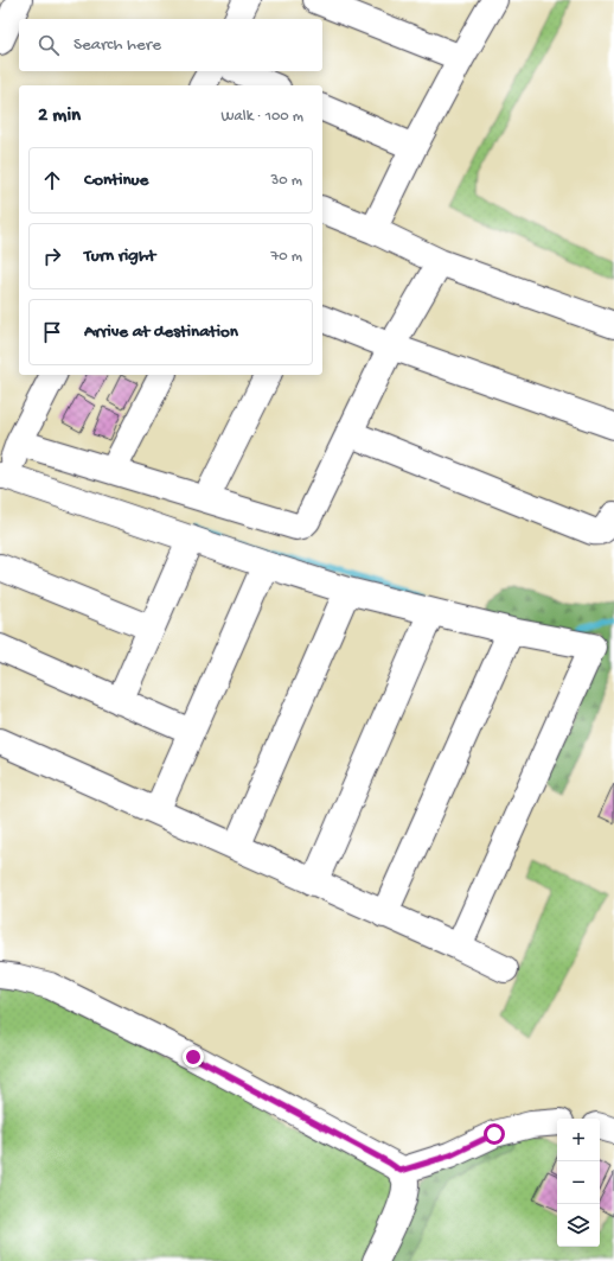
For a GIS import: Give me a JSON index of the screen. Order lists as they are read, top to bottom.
{
  "page": {
    "search": "Search here",
    "heading": ["2 min", "Walk · 100 m"],
    "list": [
      ["Continue", "30 m"],
      ["Turn right", "70 m"],
      "Arrive at destination"
    ],
    "map_buttons": ["+", "−"]
  }
}
